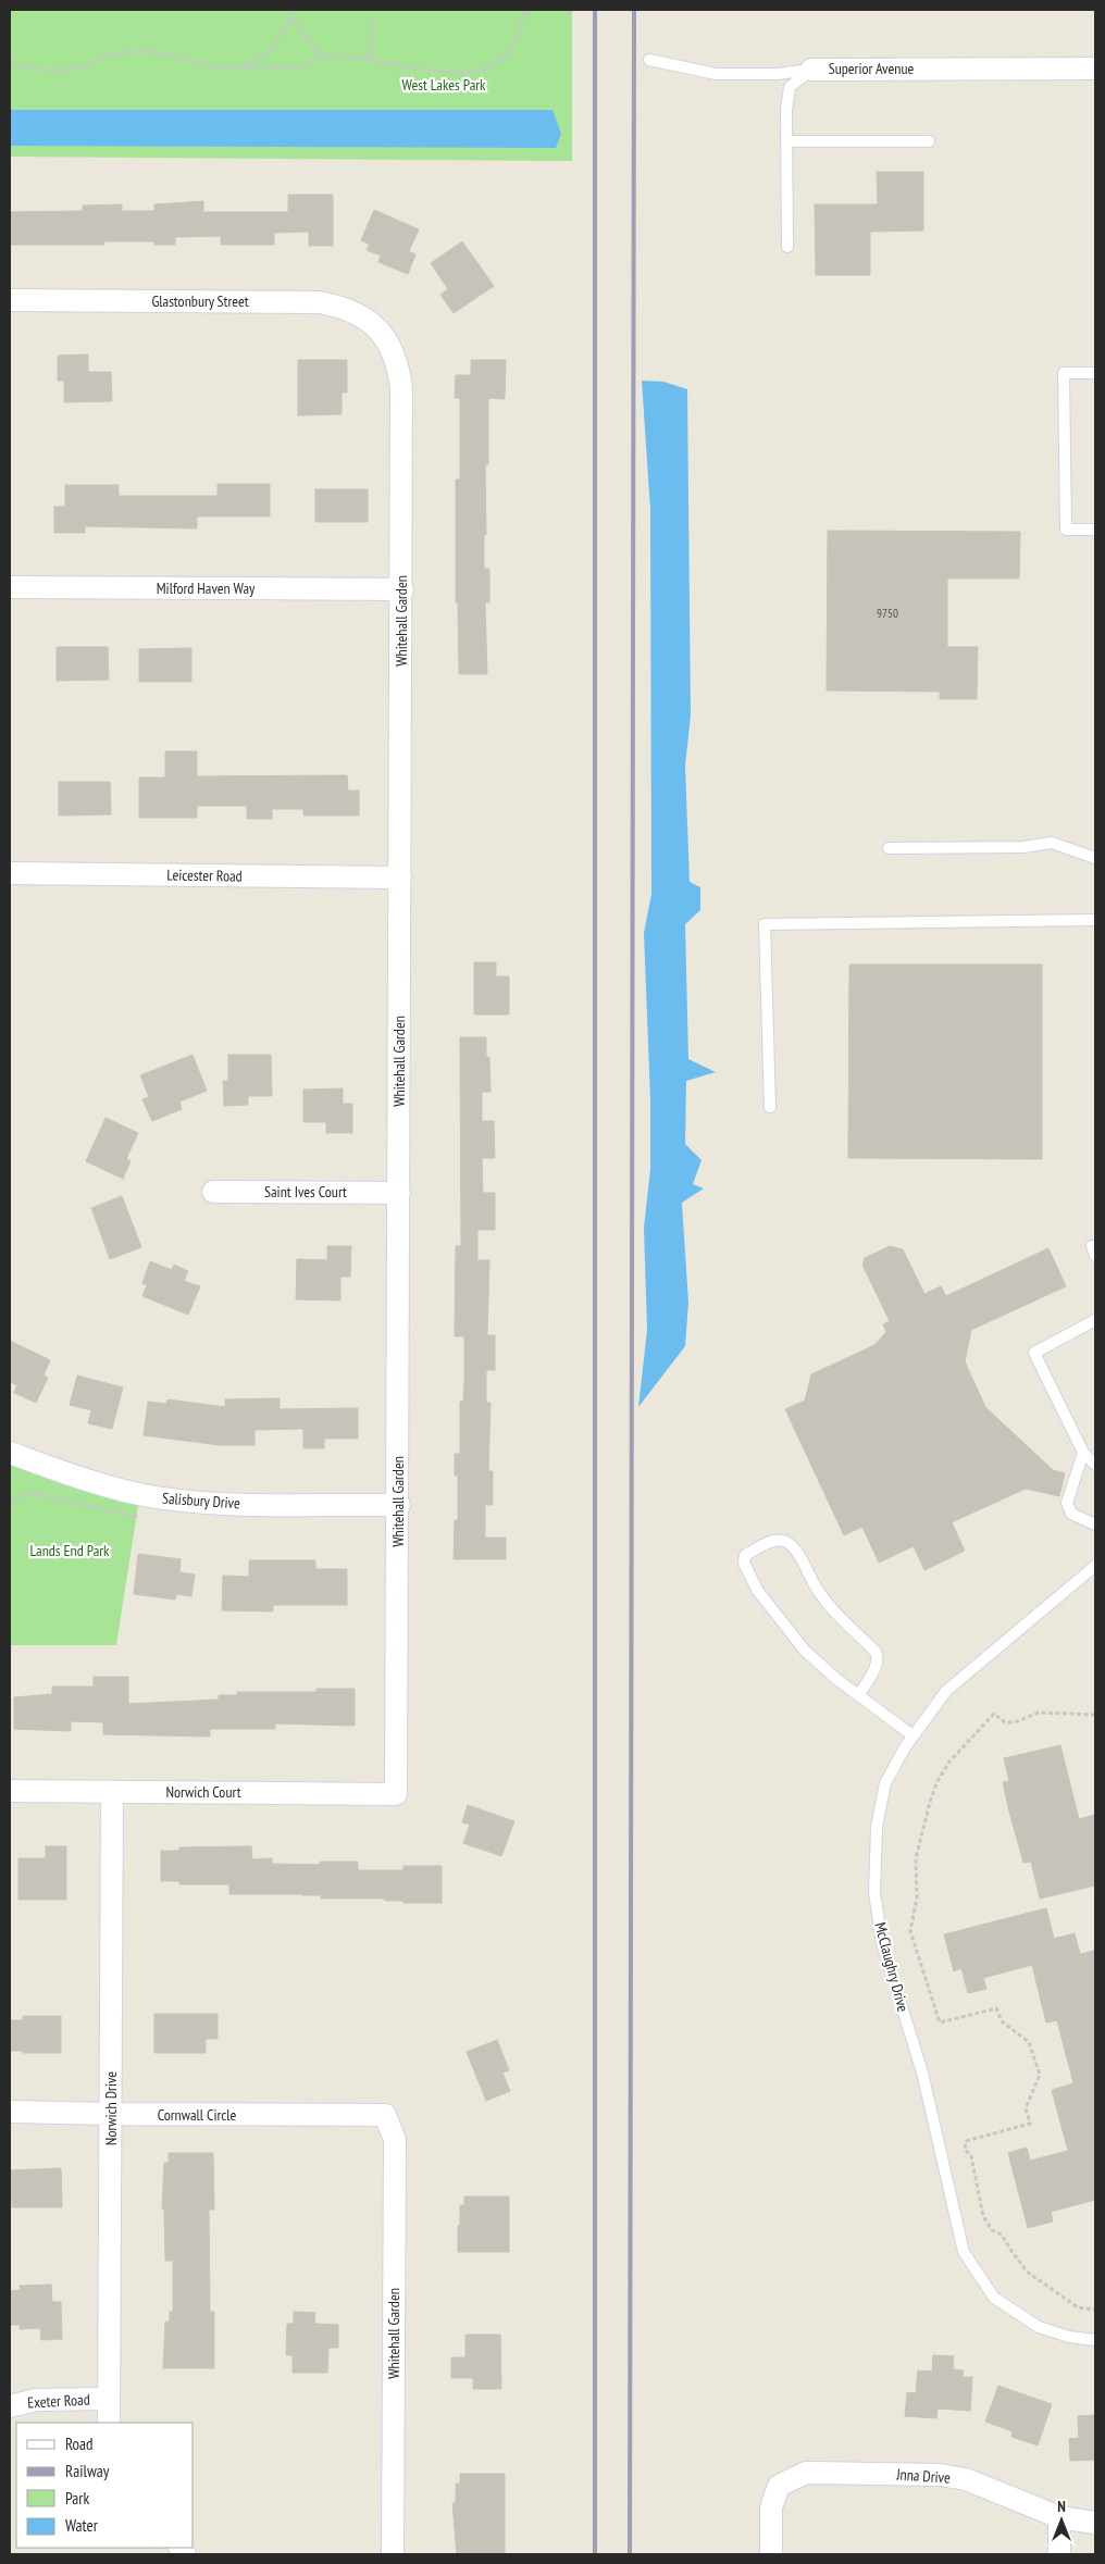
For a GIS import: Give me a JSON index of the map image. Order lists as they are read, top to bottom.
{
  "streets": {
    "street": [
      "Superior Avenue",
      "Glastonbury Street",
      "Milford Haven Way",
      "Whitehall Garden",
      "Leicester Road",
      "Saint Ives Court",
      "Salisbury Drive",
      "Norwich Court",
      "Norwich Drive",
      "Cornwall Circle",
      "Exeter Road",
      "Jnna Drive"
    ],
    "lane": ["McClaughry Drive"]
  },
  "crossings": [
    ["Glastonbury Street", "Whitehall Garden"],
    ["Milford Haven Way", "Whitehall Garden"],
    ["Whitehall Garden", "Leicester Road"],
    ["Whitehall Garden", "Saint Ives Court"],
    ["Whitehall Garden", "Salisbury Drive"],
    ["Whitehall Garden", "Norwich Court"],
    ["Whitehall Garden", "Cornwall Circle"],
    ["Norwich Court", "Norwich Drive"],
    ["Norwich Drive", "Cornwall Circle"],
    ["Norwich Drive", "Exeter Road"]
  ],
  "parks": ["West Lakes Park", "Lands End Park"],
  "house_numbers": ["9750"],
  "legend": [
    "Road",
    "Railway",
    "Park",
    "Water"
  ],
  "north": "top"
}
